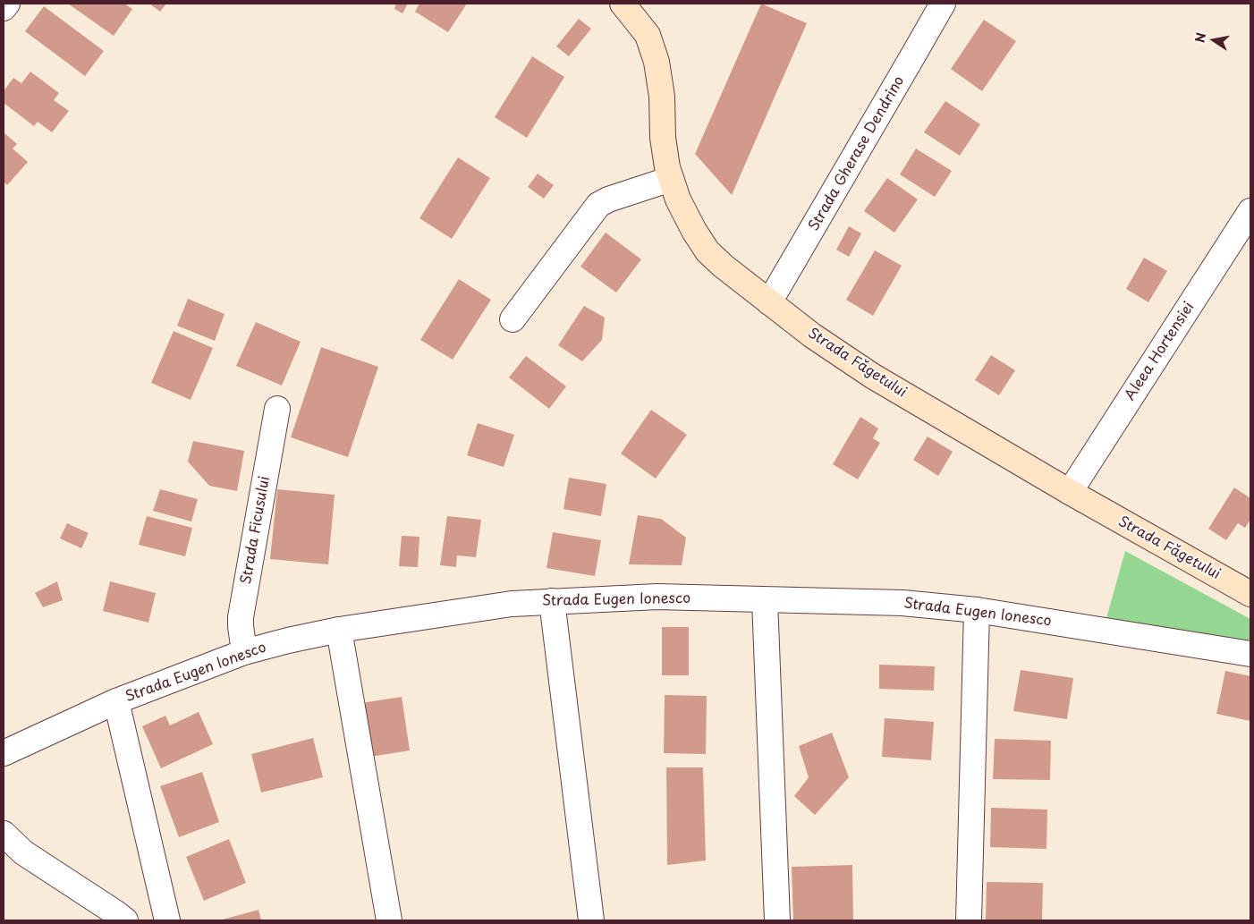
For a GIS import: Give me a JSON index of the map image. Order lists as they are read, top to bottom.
{
  "streets": {
    "main road": ["Strada Făgetului"],
    "street": [
      "Strada Gherase Dendrino",
      "Aleea Hortensiei",
      "Strada Ficusului",
      "Strada Eugen Ionesco"
    ]
  },
  "crossings": [
    ["Strada Gherase Dendrino", "Strada Făgetului"],
    ["Aleea Hortensiei", "Strada Făgetului"],
    ["Strada Ficusului", "Strada Eugen Ionesco"]
  ],
  "north": "left"
}
